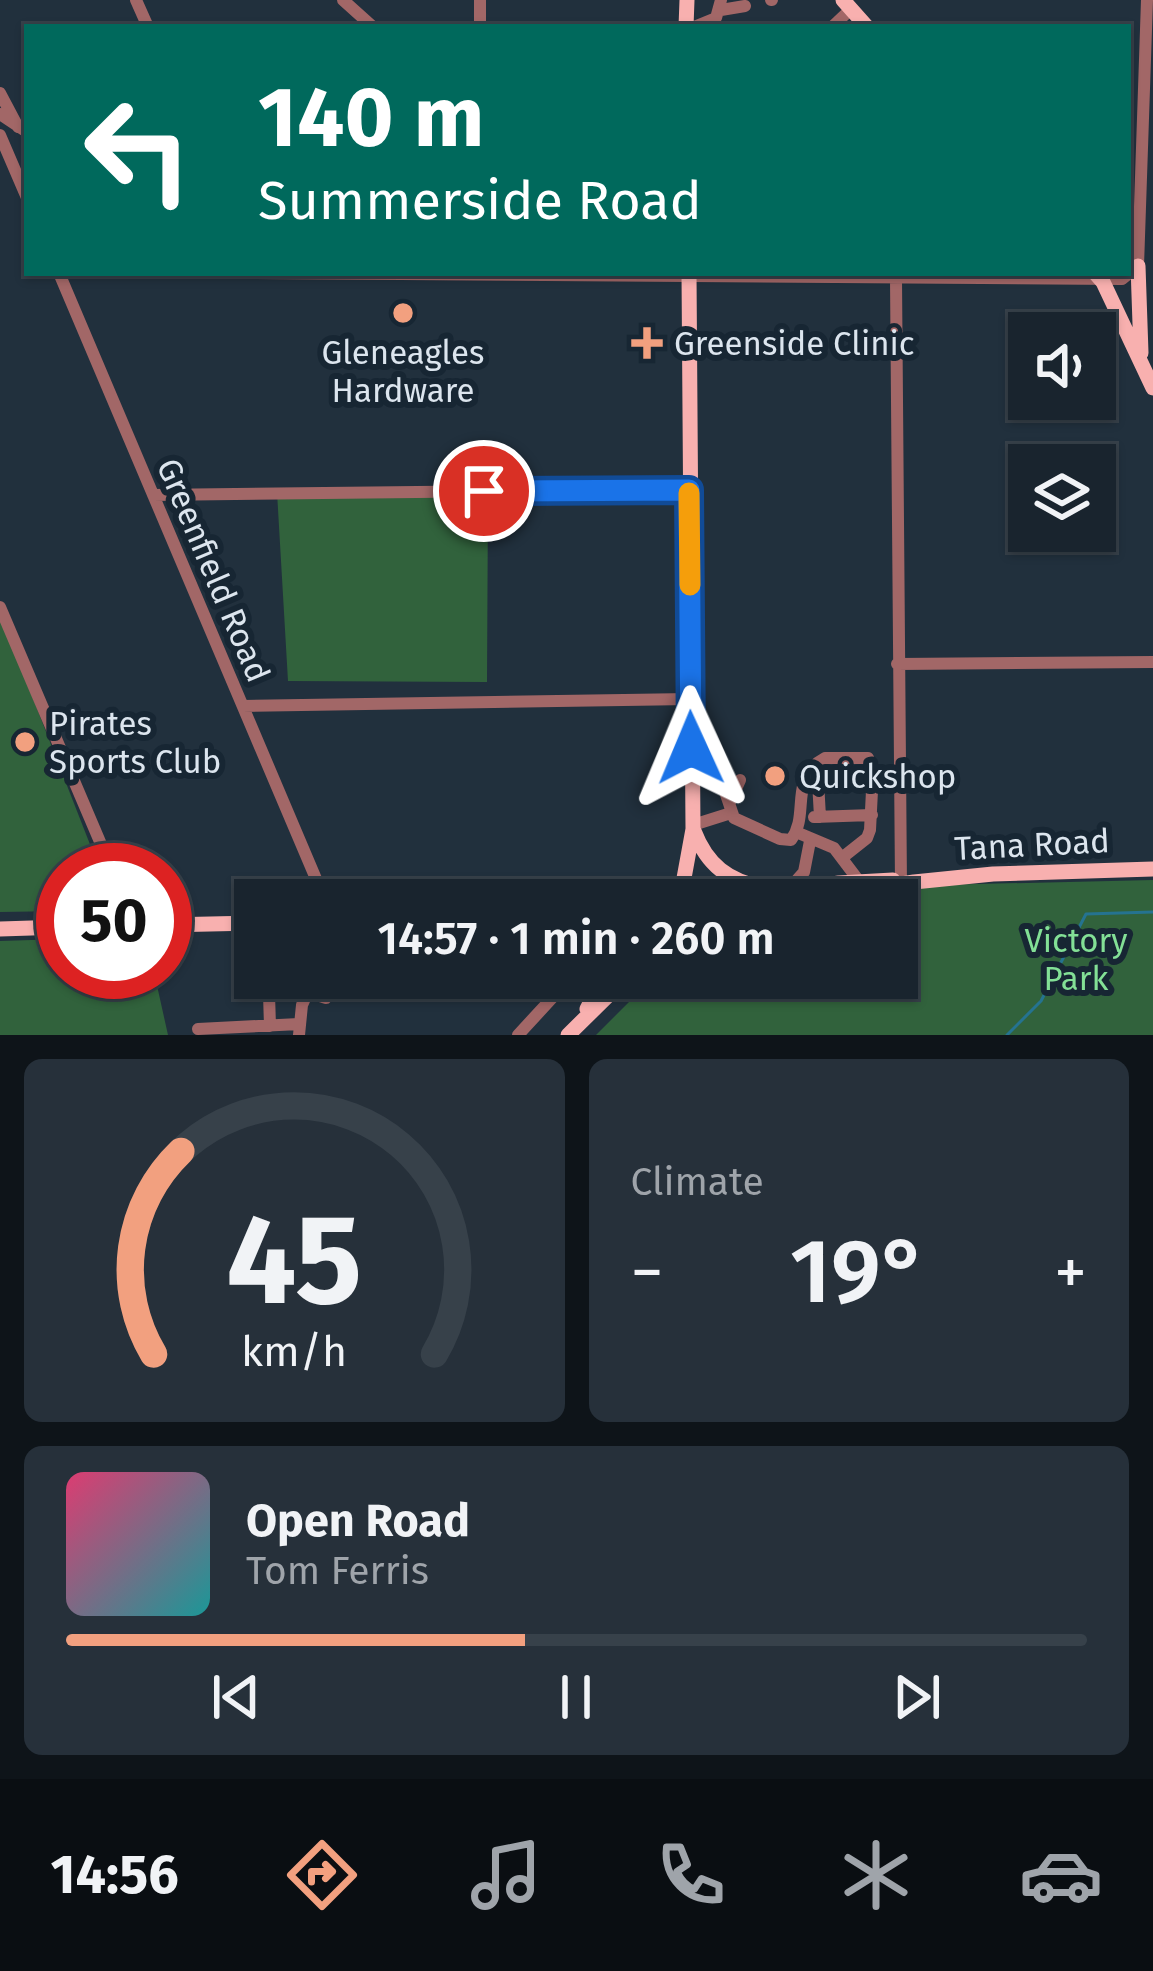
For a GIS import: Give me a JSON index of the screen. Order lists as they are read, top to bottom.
{
  "streets": {
    "main road": ["Tana Road"],
    "street": ["Greenfield Road"]
  },
  "parks": ["Victory Park"],
  "places": {
    "other": ["Gleneagles Hardware", "Pirates Sports Club", "Quickshop"],
    "health": ["Greenside Clinic"]
  },
  "page": {
    "turn": ["140 m", "Summerside Road"],
    "limit": "50",
    "trip": "14:57 · 1 min · 260 m",
    "tile": "Climate",
    "heat": ["−", "19°", "+"],
    "song": ["Open Road", "Tom Ferris"],
    "tabs": "14:56",
    "gauge": ["45", "km/h"]
  }
}
